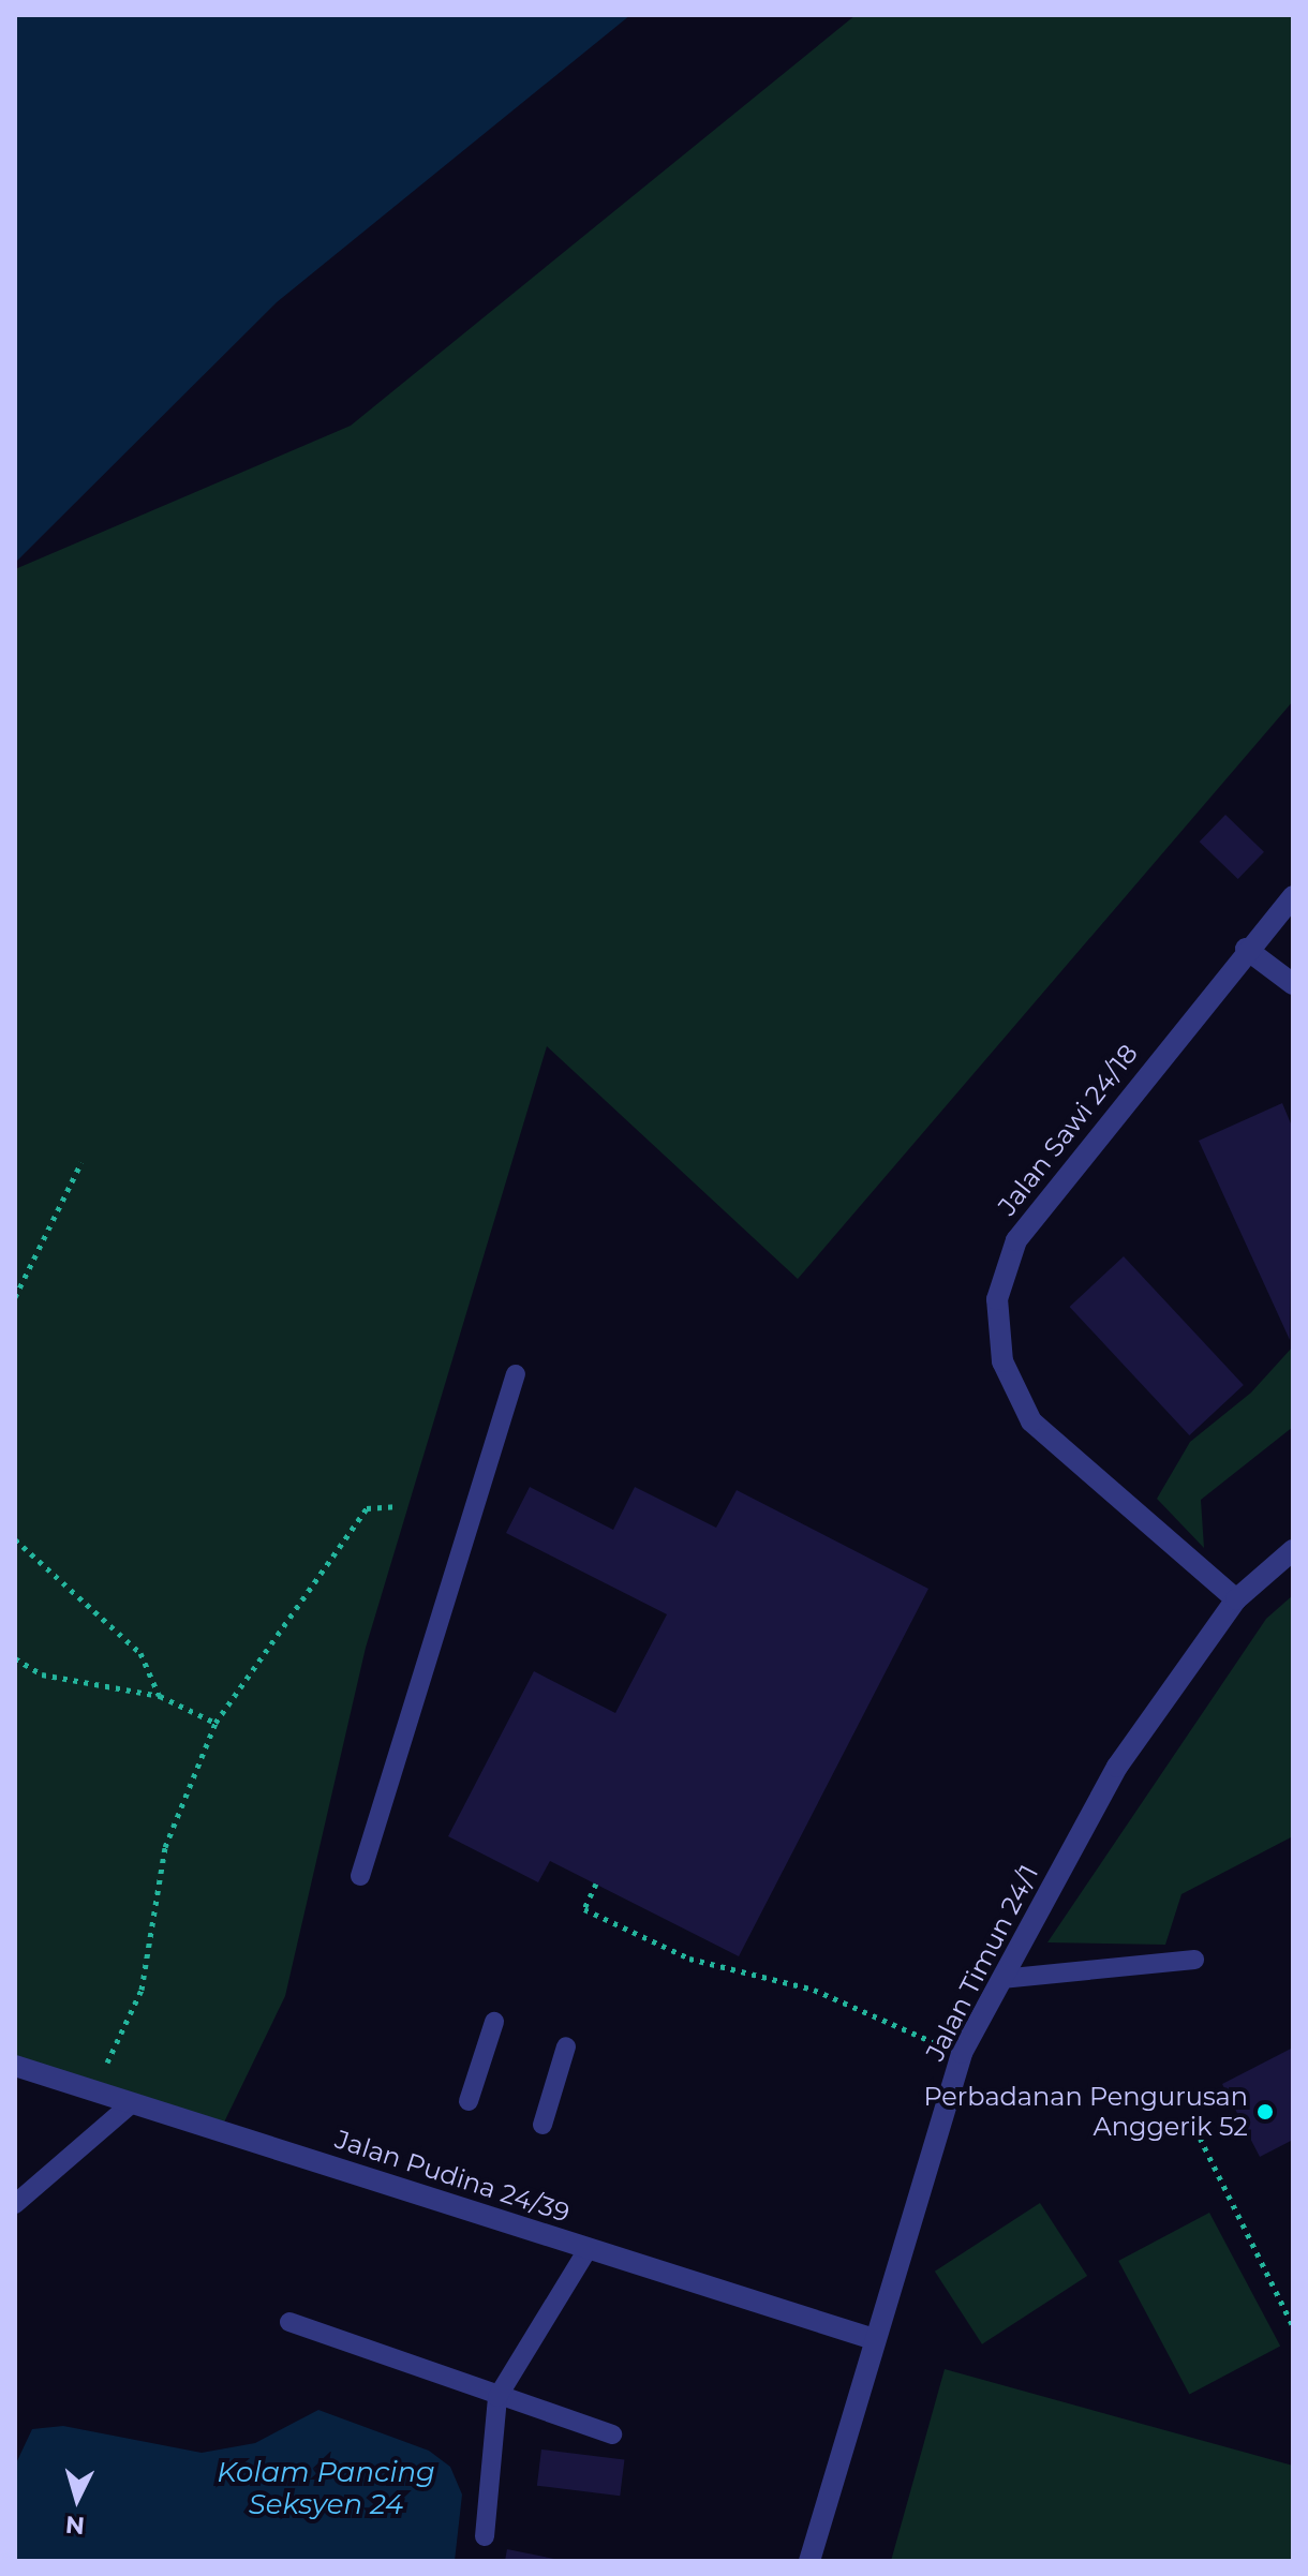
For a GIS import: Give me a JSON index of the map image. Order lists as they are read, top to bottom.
{
  "streets": {
    "street": ["Jalan Sawi 24/18", "Jalan Timun 24/1", "Jalan Pudina 24/39"]
  },
  "crossings": [
    ["Jalan Sawi 24/18", "Jalan Timun 24/1"],
    ["Jalan Timun 24/1", "Jalan Pudina 24/39"]
  ],
  "water": ["Kolam Pancing Seksyen 24"],
  "places": ["Perbadanan Pengurusan Anggerik 52"],
  "north": "bottom"
}
